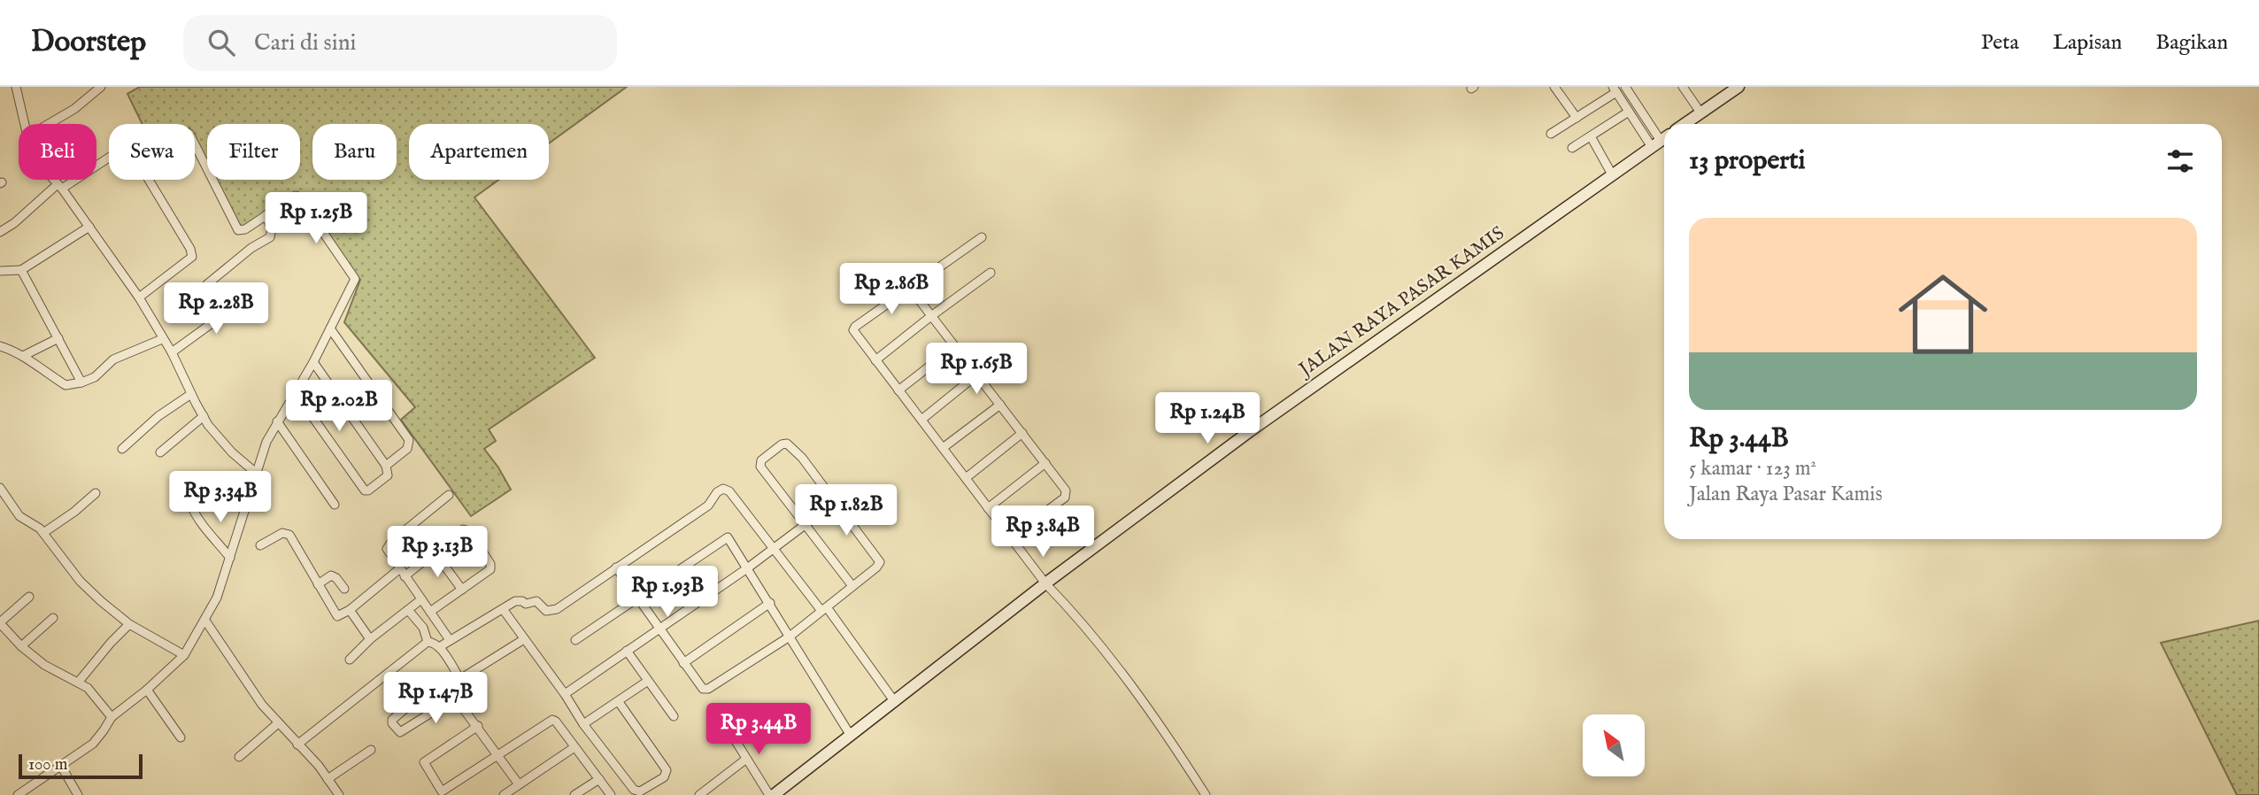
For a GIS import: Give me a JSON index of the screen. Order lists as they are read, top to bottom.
{
  "streets": {
    "main road": ["JALAN RAYA PASAR KAMIS"]
  },
  "scale_bar": "100 m",
  "north": "top left",
  "page": {
    "header": "Doorstep",
    "search": "Cari di sini",
    "nav": ["Peta", "Lapisan", "Bagikan"],
    "chip": [
      "Beli",
      "Sewa",
      "Filter",
      "Baru",
      "Apartemen"
    ],
    "heading": "13 properti",
    "price": [
      "Rp 1.25B",
      "Rp 2.86B",
      "Rp 2.28B",
      "Rp 1.65B",
      "Rp 2.02B",
      "Rp 1.24B",
      "Rp 3.34B",
      "Rp 1.82B",
      "Rp 3.84B",
      "Rp 3.13B",
      "Rp 1.93B",
      "Rp 1.47B",
      "Rp 3.44B"
    ],
    "list": [
      {
        "name": "Rp 3.44B",
        "note": "5 kamar · 123 m² · Jalan Raya Pasar Kamis"
      }
    ],
    "scale": "100 m"
  }
}
